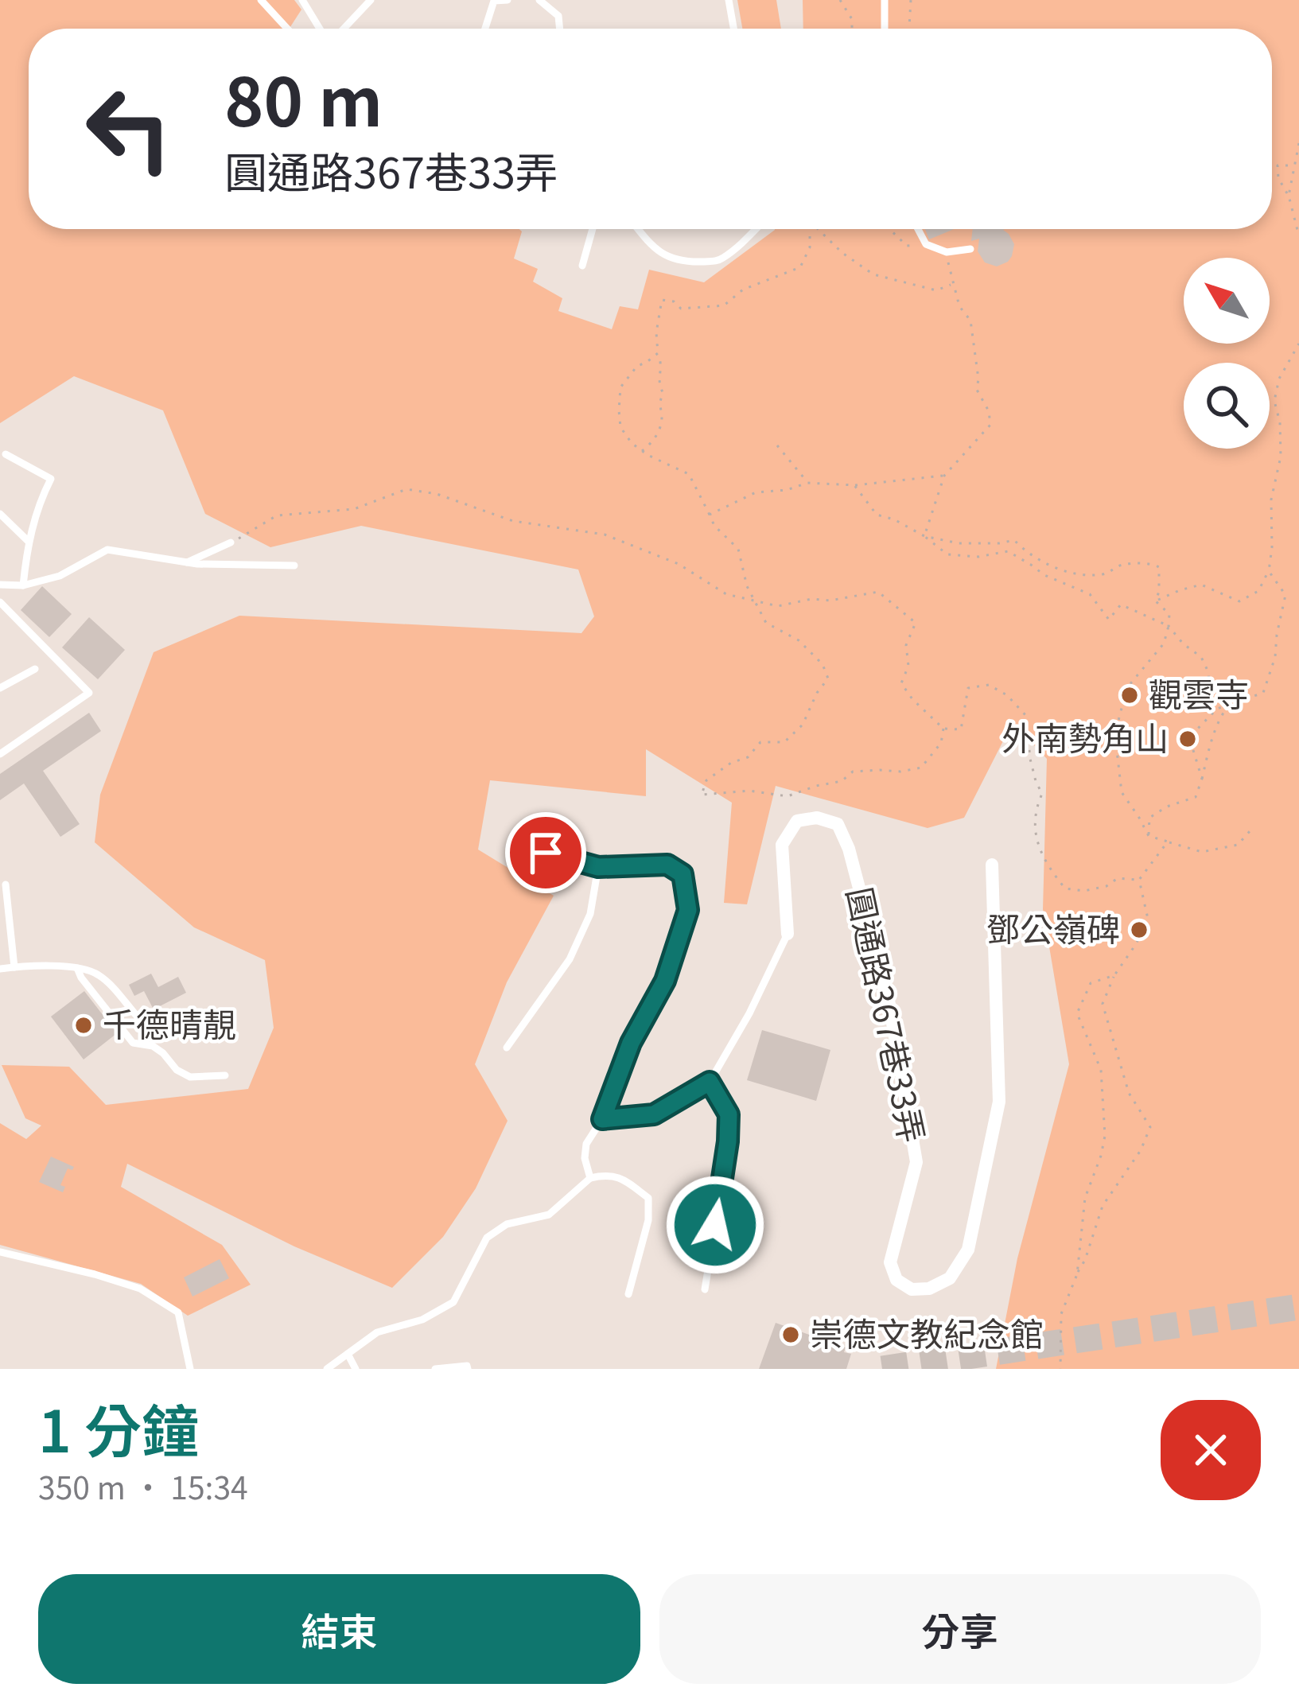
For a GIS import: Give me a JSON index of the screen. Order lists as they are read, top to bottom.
{
  "streets": {
    "street": ["圓通路367巷33弄"]
  },
  "places": [
    "觀雲寺",
    "外南勢角山",
    "鄧公嶺碑",
    "千德晴靚",
    "崇德文教紀念館"
  ],
  "north": "top left",
  "page": {
    "turn": ["80 m", "圓通路367巷33弄"],
    "heading": ["1 分鐘", "350 m · 15:34"],
    "buttons": ["結束", "分享"]
  }
}
